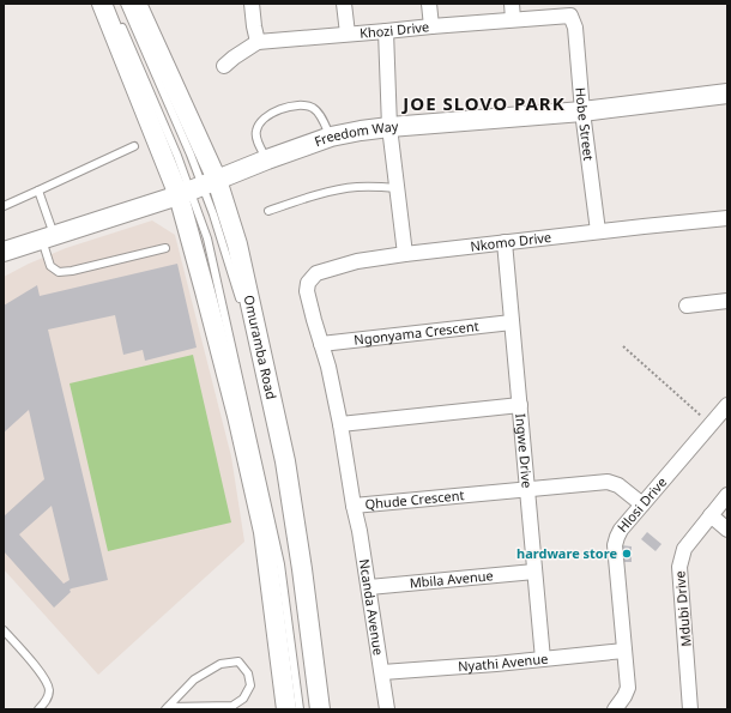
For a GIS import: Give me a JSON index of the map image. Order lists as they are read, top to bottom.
{
  "streets": {
    "main road": ["Freedom Way", "Omuramba Road"],
    "street": [
      "Khozi Drive",
      "Hobe Street",
      "Nkomo Drive",
      "Ngonyama Crescent",
      "Ingwe Drive",
      "Qhude Crescent",
      "Hlosi Drive",
      "Mbila Avenue",
      "Ncanda Avenue",
      "Mdubi Drive",
      "Nyathi Avenue"
    ]
  },
  "crossings": [
    ["Khozi Drive", "Hobe Street"],
    ["Hobe Street", "Freedom Way"],
    ["Hobe Street", "Nkomo Drive"],
    ["Freedom Way", "Omuramba Road"],
    ["Nkomo Drive", "Ngonyama Crescent"],
    ["Nkomo Drive", "Ingwe Drive"],
    ["Ngonyama Crescent", "Ingwe Drive"],
    ["Ingwe Drive", "Qhude Crescent"],
    ["Ingwe Drive", "Mbila Avenue"],
    ["Ingwe Drive", "Nyathi Avenue"],
    ["Qhude Crescent", "Hlosi Drive"],
    ["Qhude Crescent", "Ncanda Avenue"],
    ["Hlosi Drive", "Nyathi Avenue"],
    ["Mbila Avenue", "Ncanda Avenue"],
    ["Ncanda Avenue", "Nyathi Avenue"]
  ],
  "districts": ["JOE SLOVO PARK"],
  "places": ["hardware store"]
}
